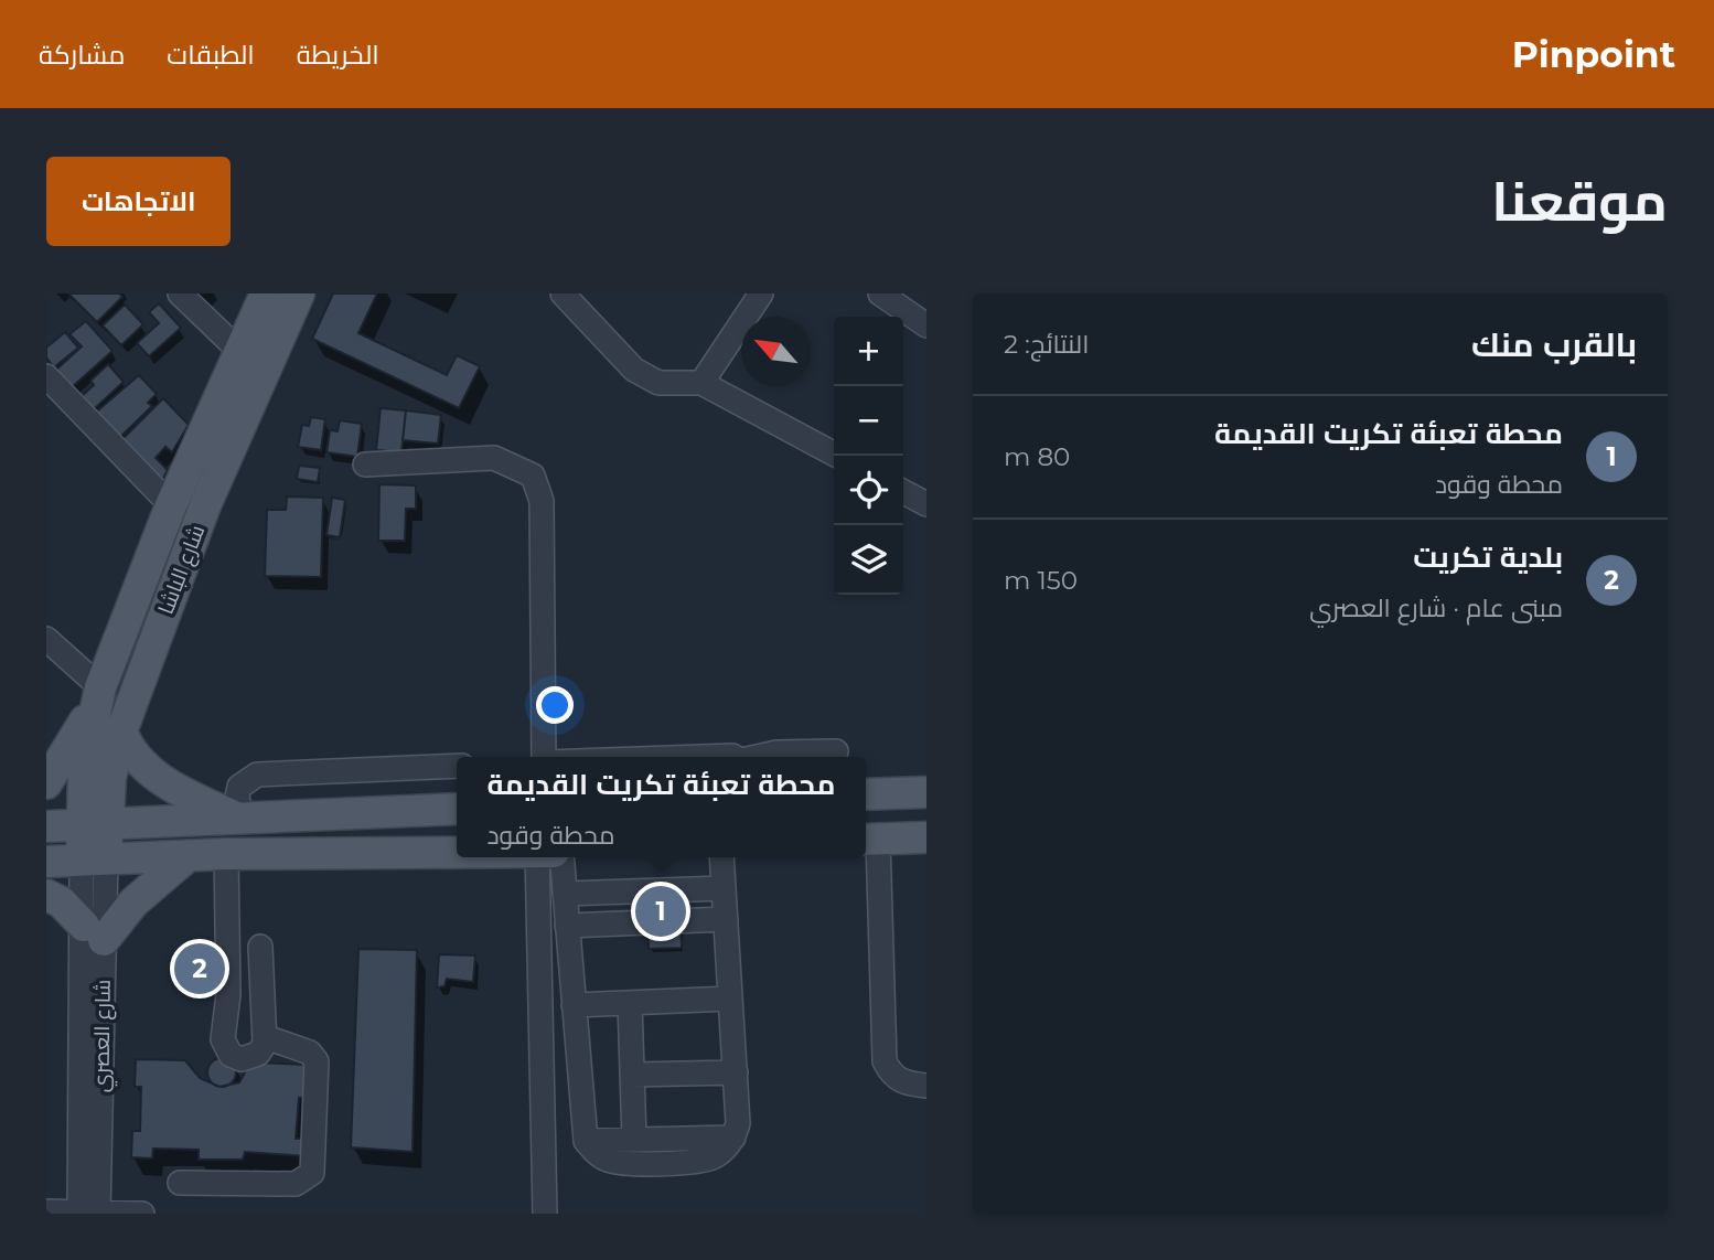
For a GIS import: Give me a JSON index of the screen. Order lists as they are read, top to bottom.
{
  "streets": {
    "main road": ["شارع الباشا"],
    "street": ["شارع العصري"]
  },
  "crossings": [
    ["شارع الباشا", "شارع العصري"]
  ],
  "north": "top left",
  "page": {
    "header": "Pinpoint",
    "nav": ["الخريطة", "الطبقات", "مشاركة"],
    "title": "موقعنا",
    "buttons": "الاتجاهات",
    "heading": ["بالقرب منك", "النتائج: 2"],
    "map_buttons": ["+", "−"],
    "list": [
      {
        "mark": "1",
        "name": "محطة تعبئة تكريت القديمة",
        "note": "محطة وقود",
        "value": "80 m"
      },
      {
        "mark": "2",
        "name": "بلدية تكريت",
        "note": "مبنى عام · شارع العصري",
        "value": "150 m"
      }
    ],
    "popup": ["محطة تعبئة تكريت القديمة", "محطة وقود"],
    "pins": ["1", "2"]
  }
}
